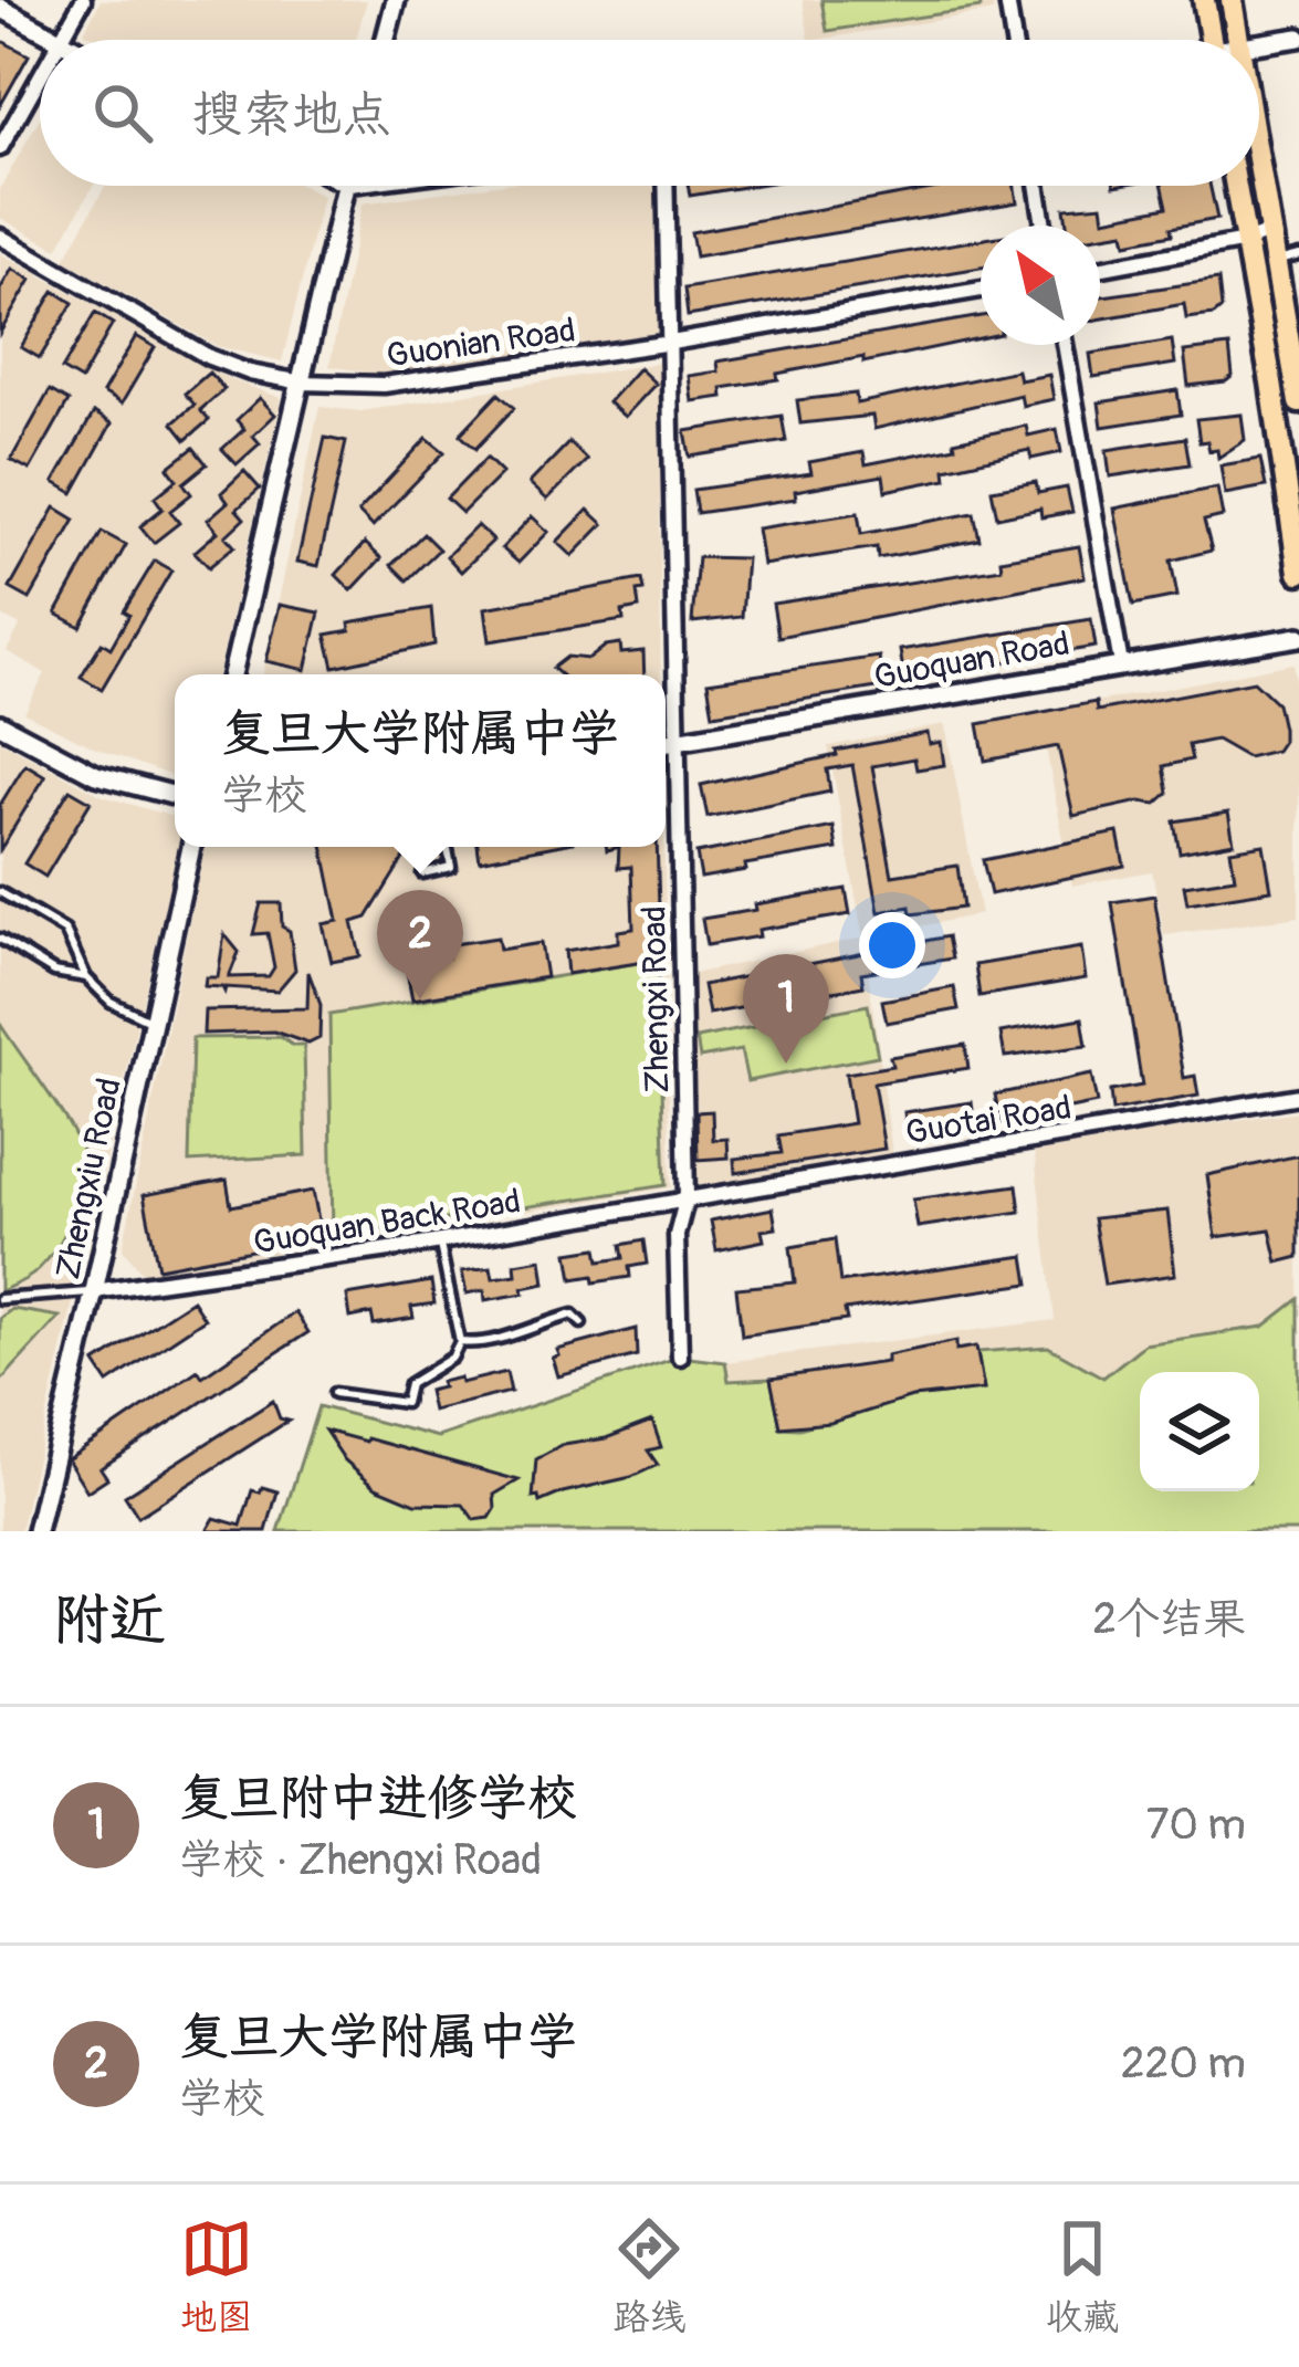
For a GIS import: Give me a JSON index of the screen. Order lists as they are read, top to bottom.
{
  "streets": {
    "street": [
      "Guonian Road",
      "Guoquan Road",
      "Zhengxi Road",
      "Guotai Road",
      "Zhengxiu Road",
      "Guoquan Back Road"
    ]
  },
  "crossings": [
    ["Guonian Road", "Zhengxi Road"],
    ["Guoquan Road", "Zhengxi Road"],
    ["Zhengxi Road", "Guotai Road"],
    ["Zhengxi Road", "Guoquan Back Road"],
    ["Guotai Road", "Guoquan Back Road"],
    ["Zhengxiu Road", "Guoquan Back Road"]
  ],
  "north": "top left",
  "page": {
    "search": "搜索地点",
    "popup": ["复旦大学附属中学", "学校"],
    "pins": ["2", "1"],
    "heading": ["附近", "2个结果"],
    "list": [
      {
        "mark": "1",
        "name": "复旦附中进修学校",
        "note": "学校 · Zhengxi Road",
        "value": "70 m"
      },
      {
        "mark": "2",
        "name": "复旦大学附属中学",
        "note": "学校",
        "value": "220 m"
      }
    ],
    "nav": ["地图", "路线", "收藏"]
  }
}
